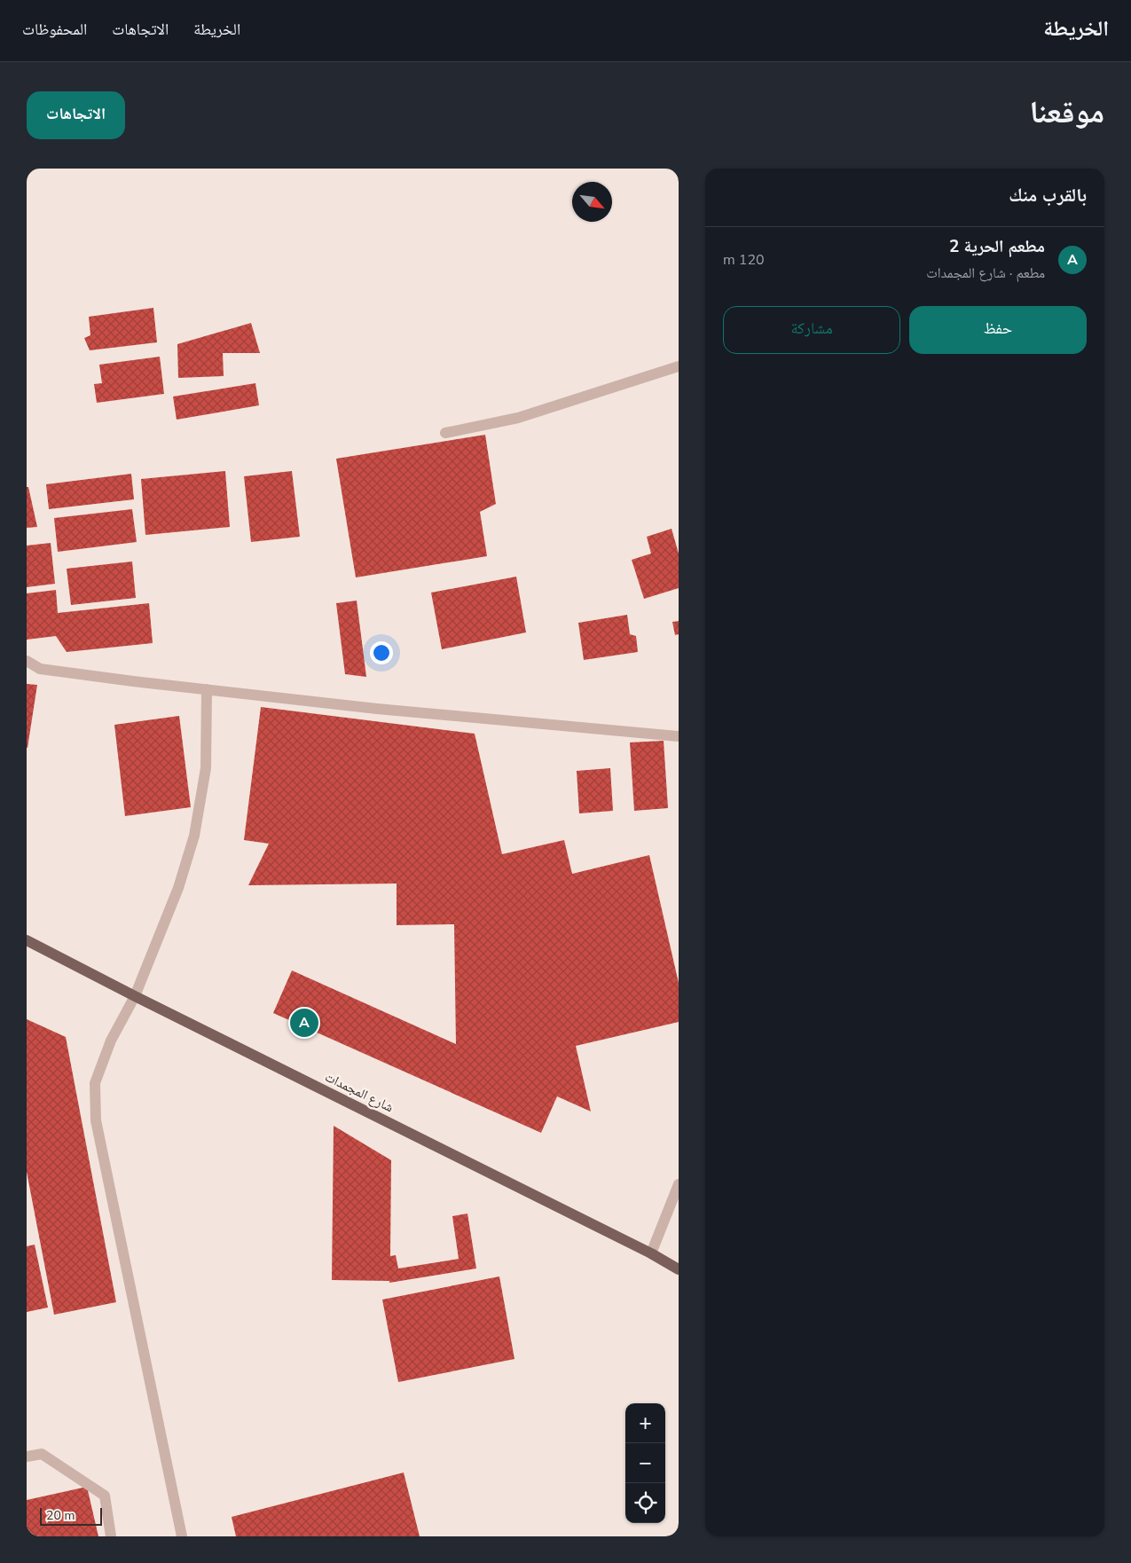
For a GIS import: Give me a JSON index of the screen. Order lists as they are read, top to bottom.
{
  "streets": {
    "main road": ["شارع المجمدات"]
  },
  "scale_bar": "20 m",
  "north": "bottom right",
  "page": {
    "header": "الخريطة",
    "nav": ["الخريطة", "الاتجاهات", "المحفوظات"],
    "title": "موقعنا",
    "buttons": [
      "الاتجاهات",
      ["حفظ", "مشاركة"]
    ],
    "heading": "بالقرب منك",
    "list": [
      {
        "mark": "A",
        "name": "مطعم الحرية 2",
        "note": "مطعم · شارع المجمدات",
        "value": "120 m"
      }
    ],
    "pins": "A",
    "map_buttons": ["+", "−"],
    "scale": "20 m"
  }
}
